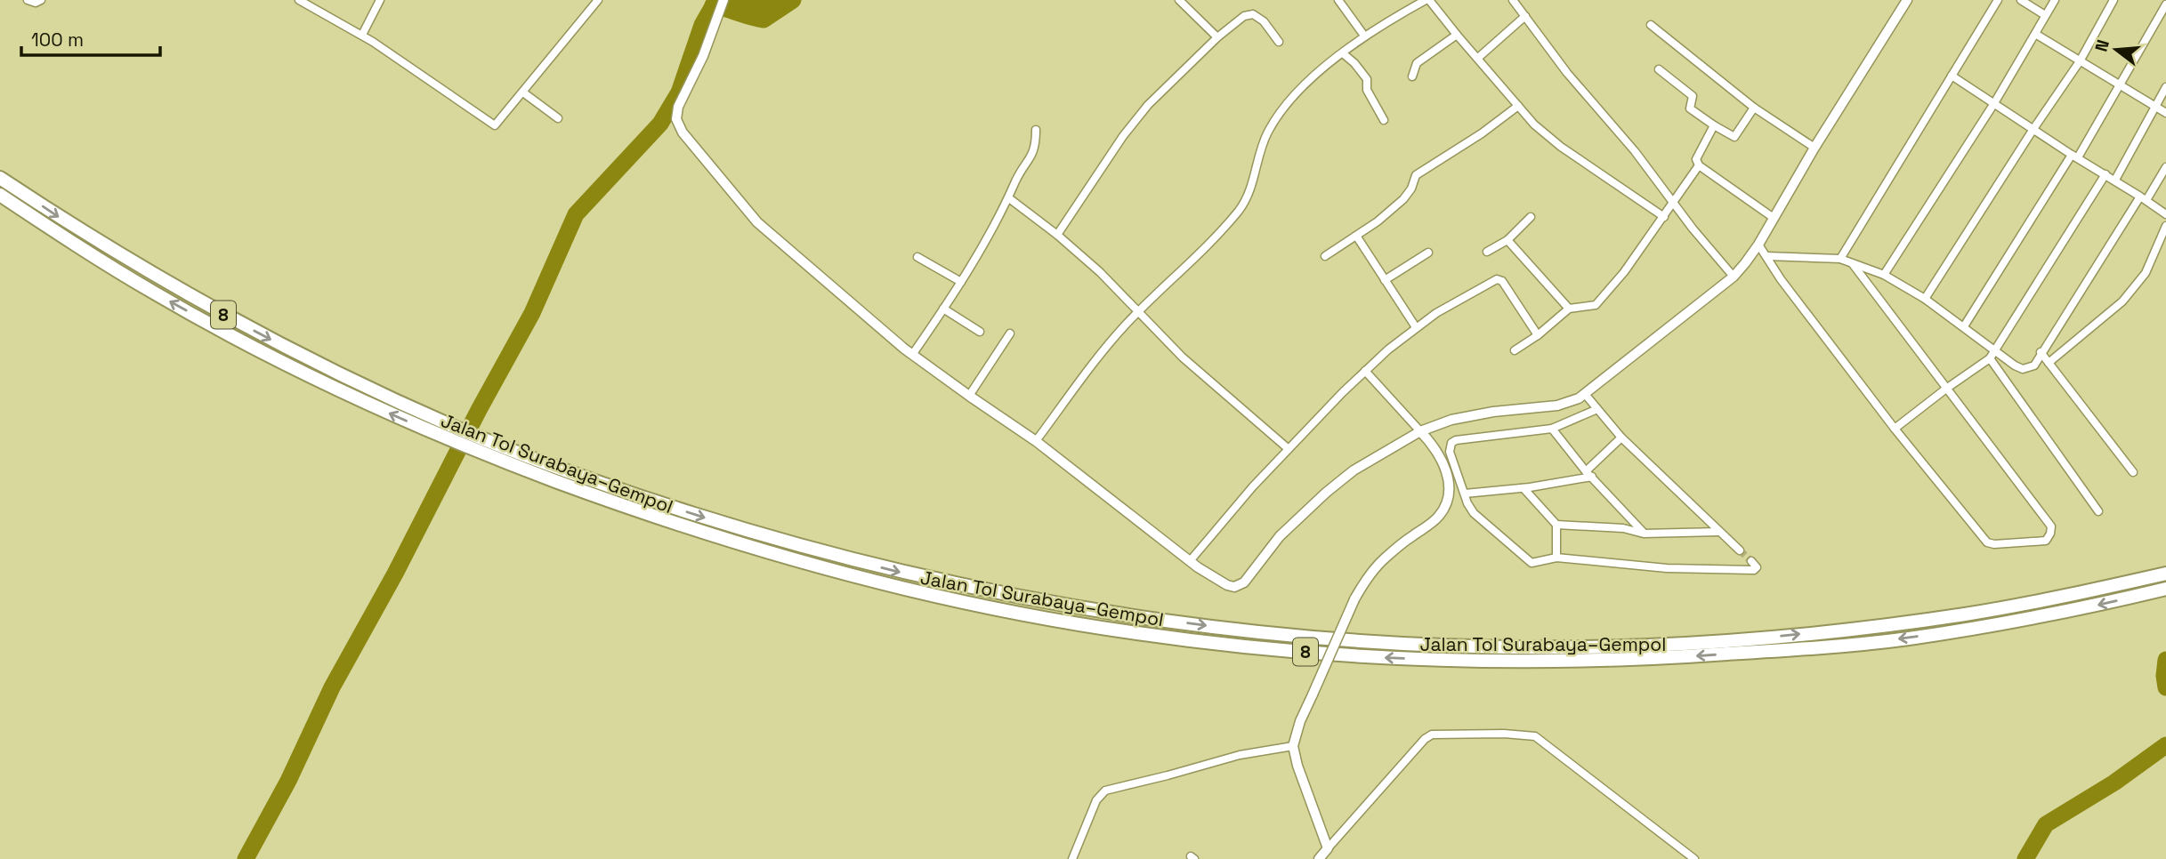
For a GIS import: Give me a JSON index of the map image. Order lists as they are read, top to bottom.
{
  "streets": {
    "highway": ["8", "Jalan Tol Surabaya–Gempol"]
  },
  "scale_bar": "100 m",
  "north": "left"
}
